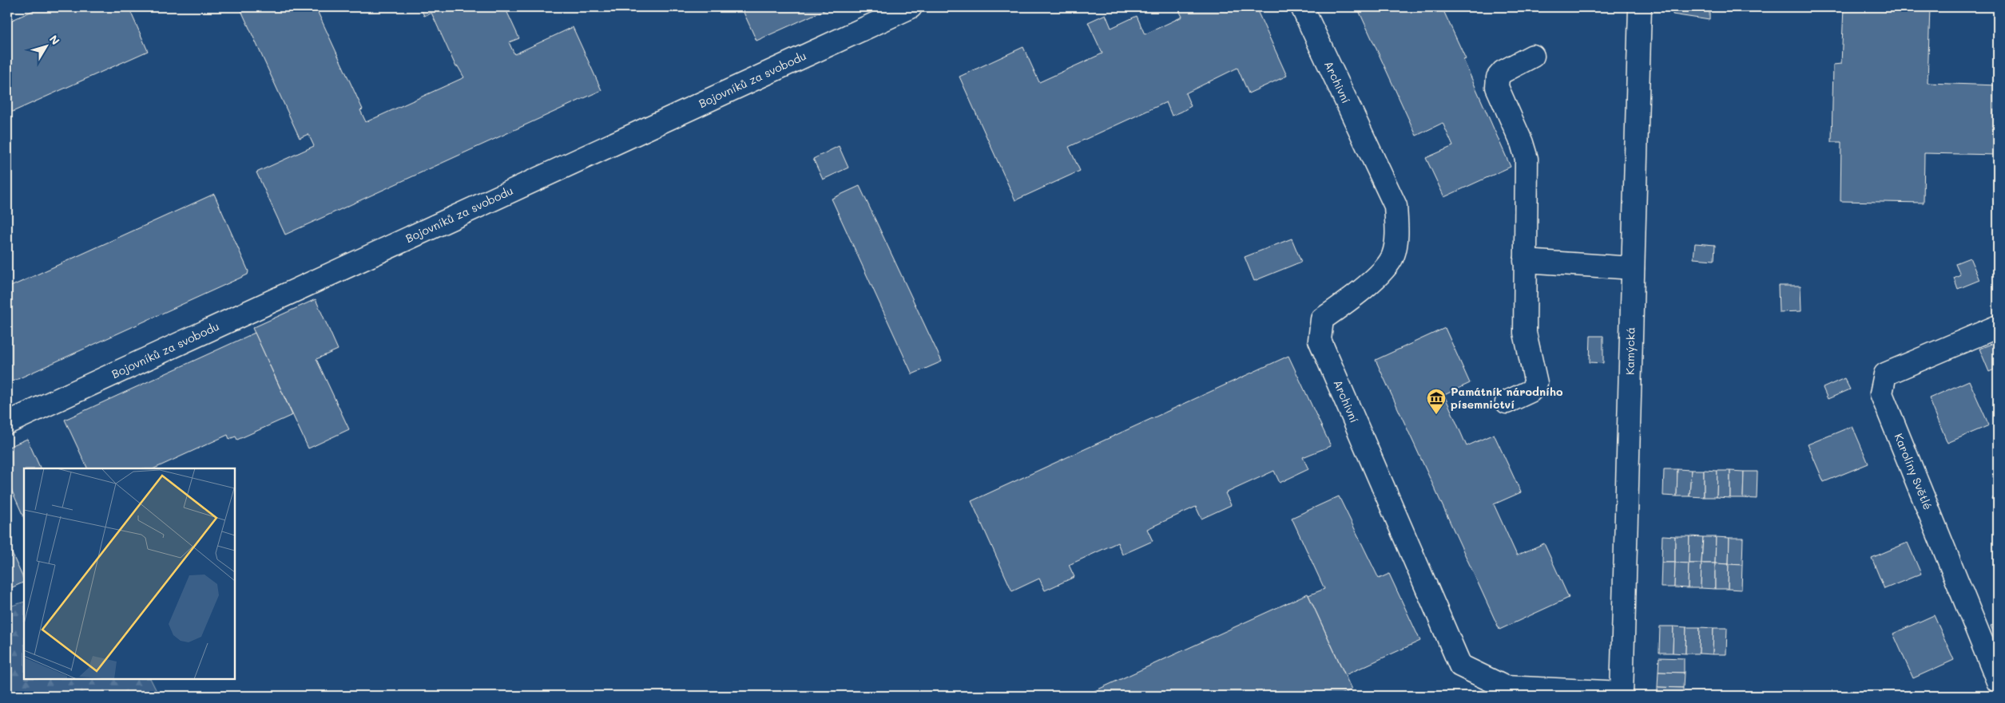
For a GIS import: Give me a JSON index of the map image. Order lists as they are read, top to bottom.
{
  "streets": {
    "street": [
      "Bojovníků za svobodu",
      "Archivní",
      "Kamýcká",
      "Karolíny Světlé"
    ]
  },
  "crossings": [
    ["Archivní", "Kamýcká"]
  ],
  "places": {
    "museum": ["Památník národního písemnictví"]
  },
  "north": "top right"
}
